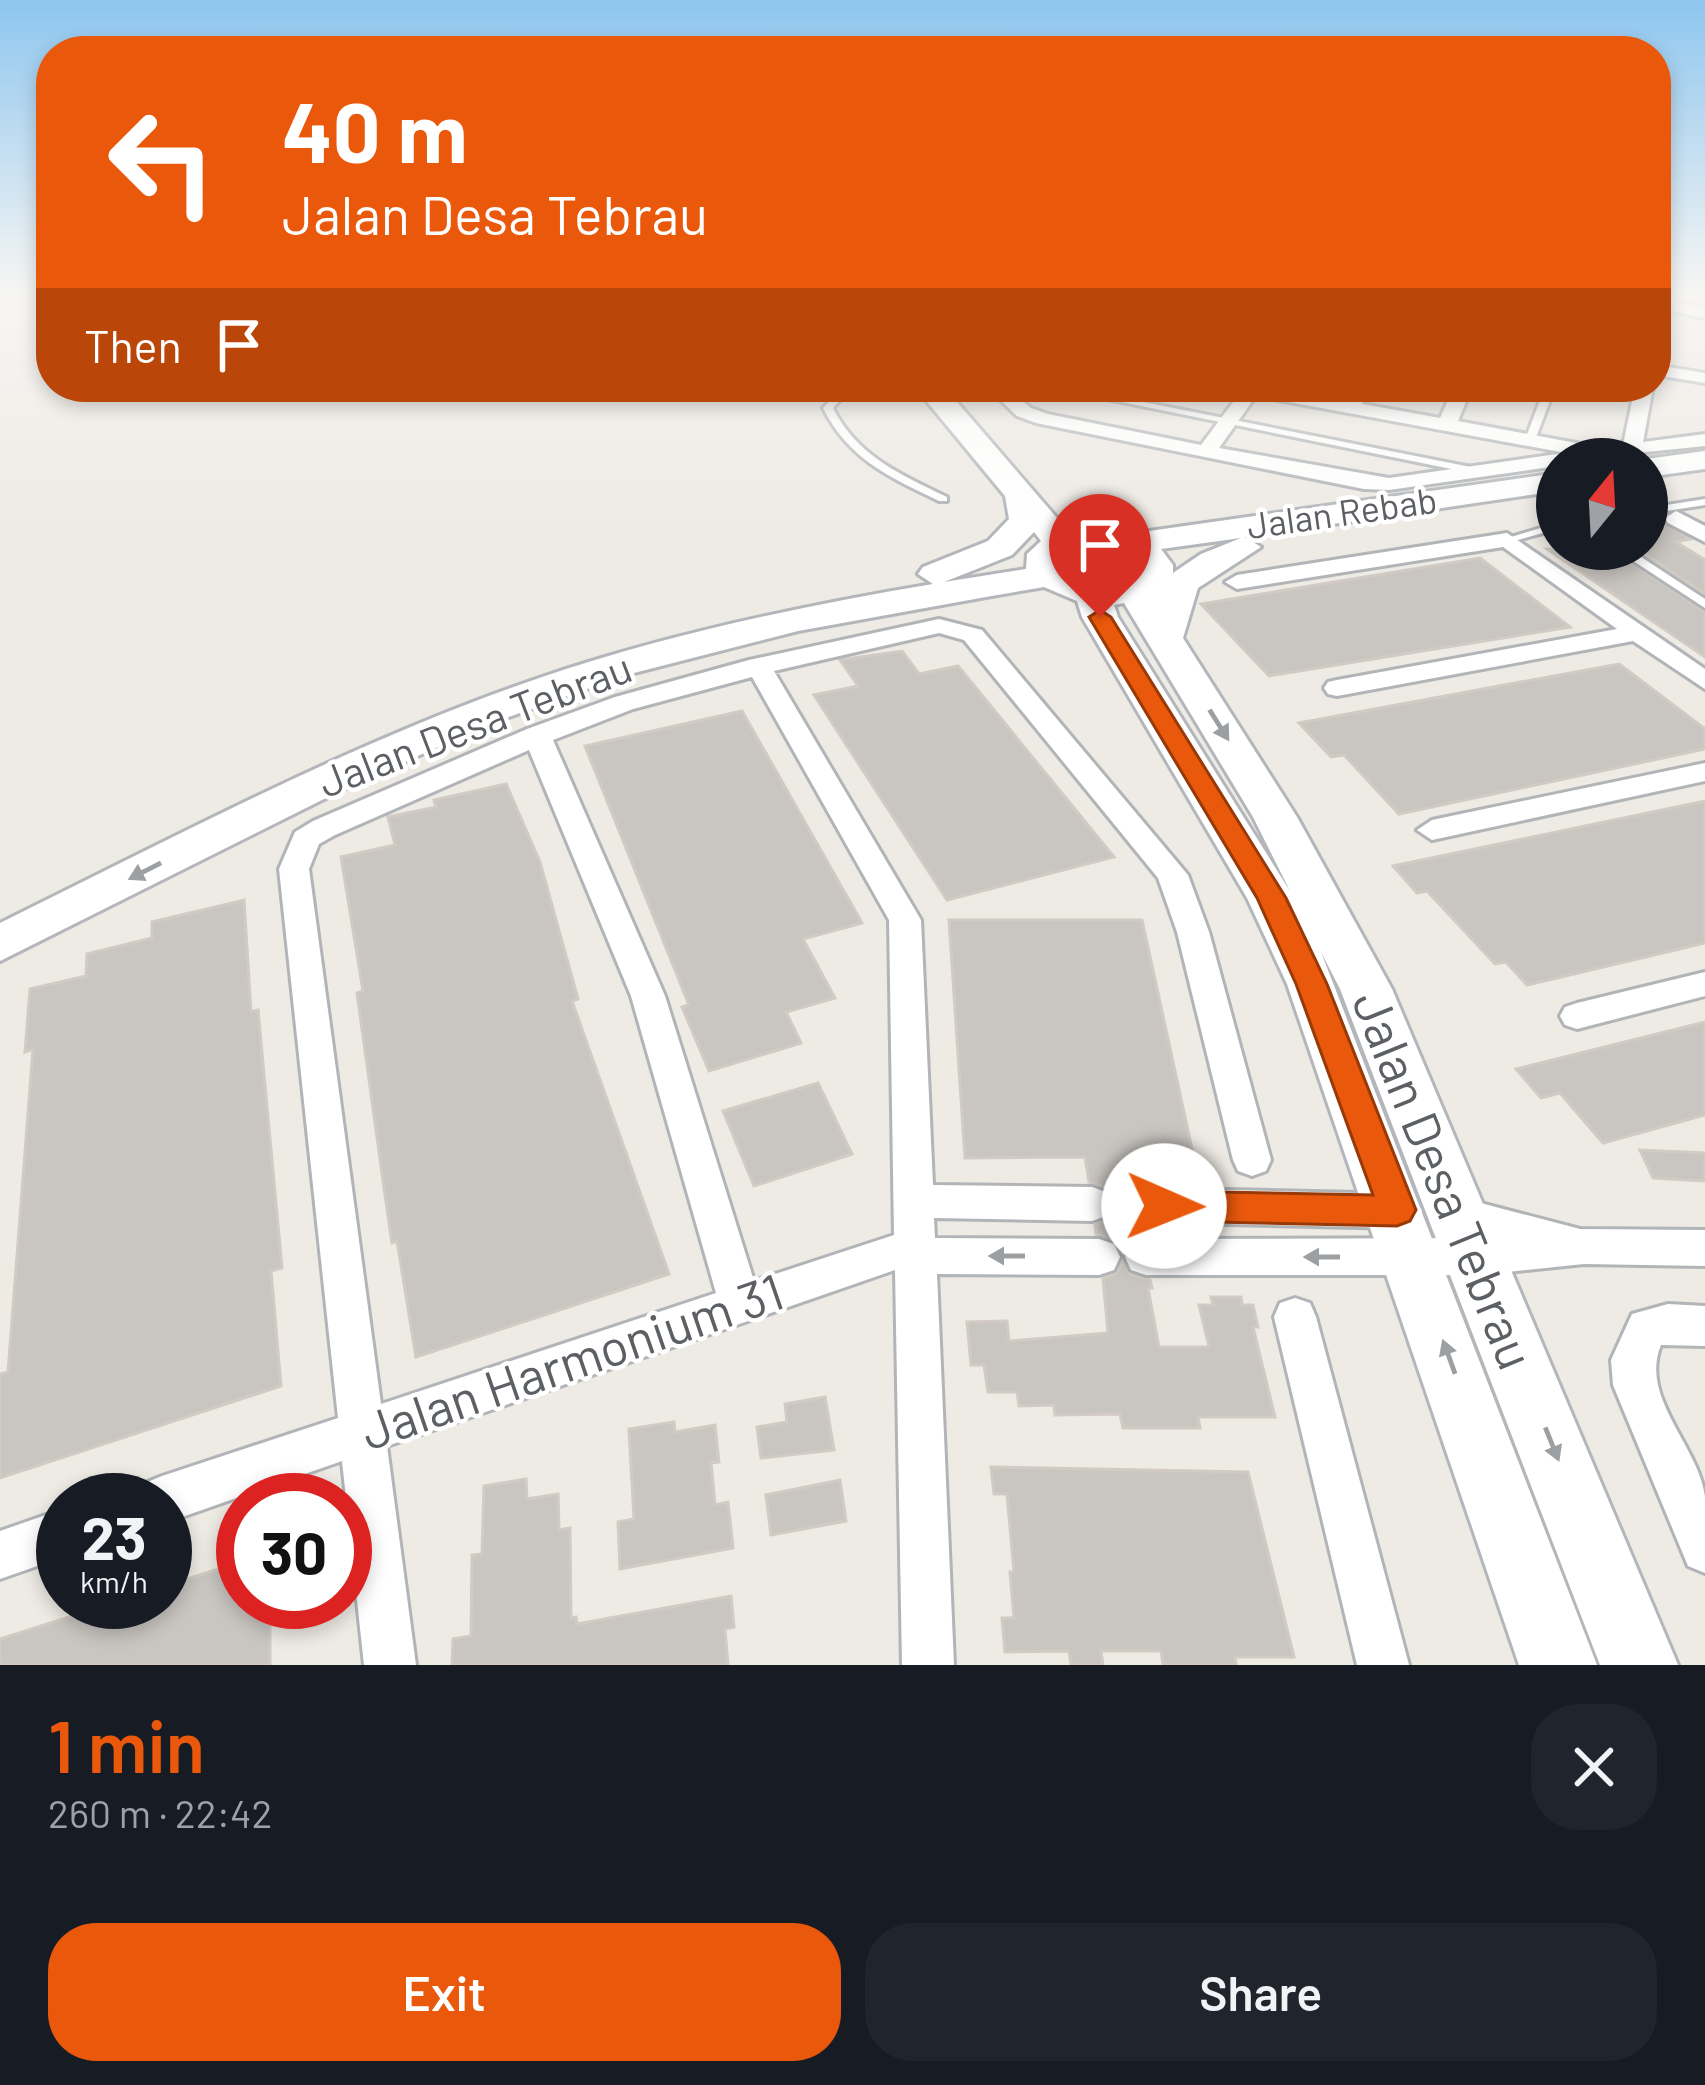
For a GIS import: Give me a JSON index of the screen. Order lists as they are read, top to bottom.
{
  "streets": {
    "main road": ["Jalan Rebab", "Jalan Desa Tebrau"],
    "street": ["Jalan Harmonium 31"]
  },
  "north": "top",
  "page": {
    "turn": ["40 m", "Jalan Desa Tebrau"],
    "then": "Then",
    "speed": "23 km/h",
    "limit": "30",
    "heading": ["1 min", "260 m · 22:42"],
    "buttons": ["Exit", "Share"]
  }
}
